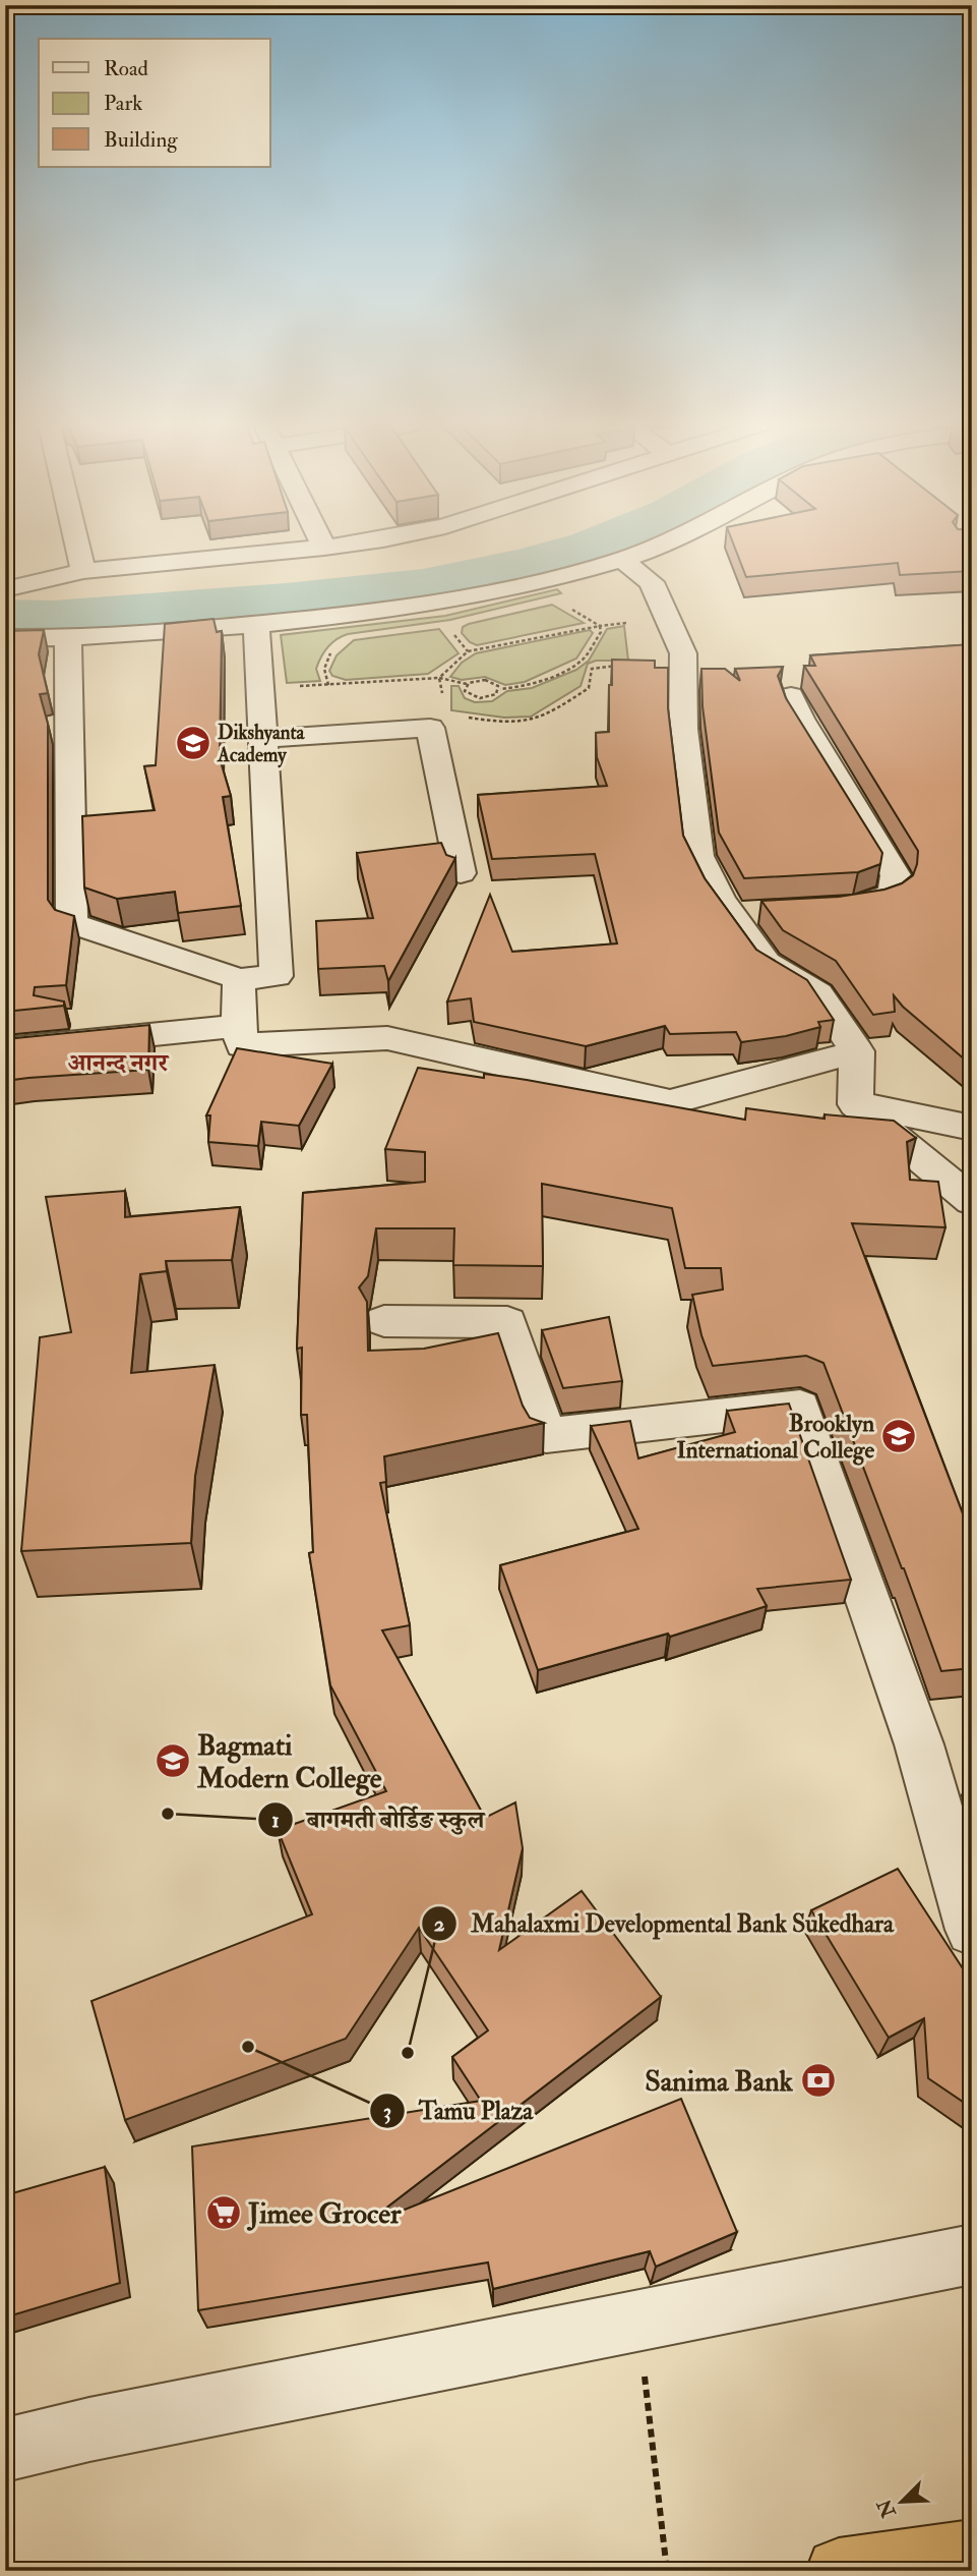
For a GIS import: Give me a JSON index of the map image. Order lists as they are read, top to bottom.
{
  "districts": ["आनन्द नगर"],
  "places": {
    "school or university": ["Dikshyanta Academy", "Brooklyn International College", "Bagmati Modern College"],
    "other": ["बागमती बोर्डिङ स्कुल", "Tamu Plaza", "Mahalaxmi Developmental Bank Sukedhara"],
    "bank": ["Sanima Bank"],
    "supermarket": ["Jimee Grocer"]
  },
  "legend": ["Road", "Park", "Building"],
  "north": "bottom left"
}
